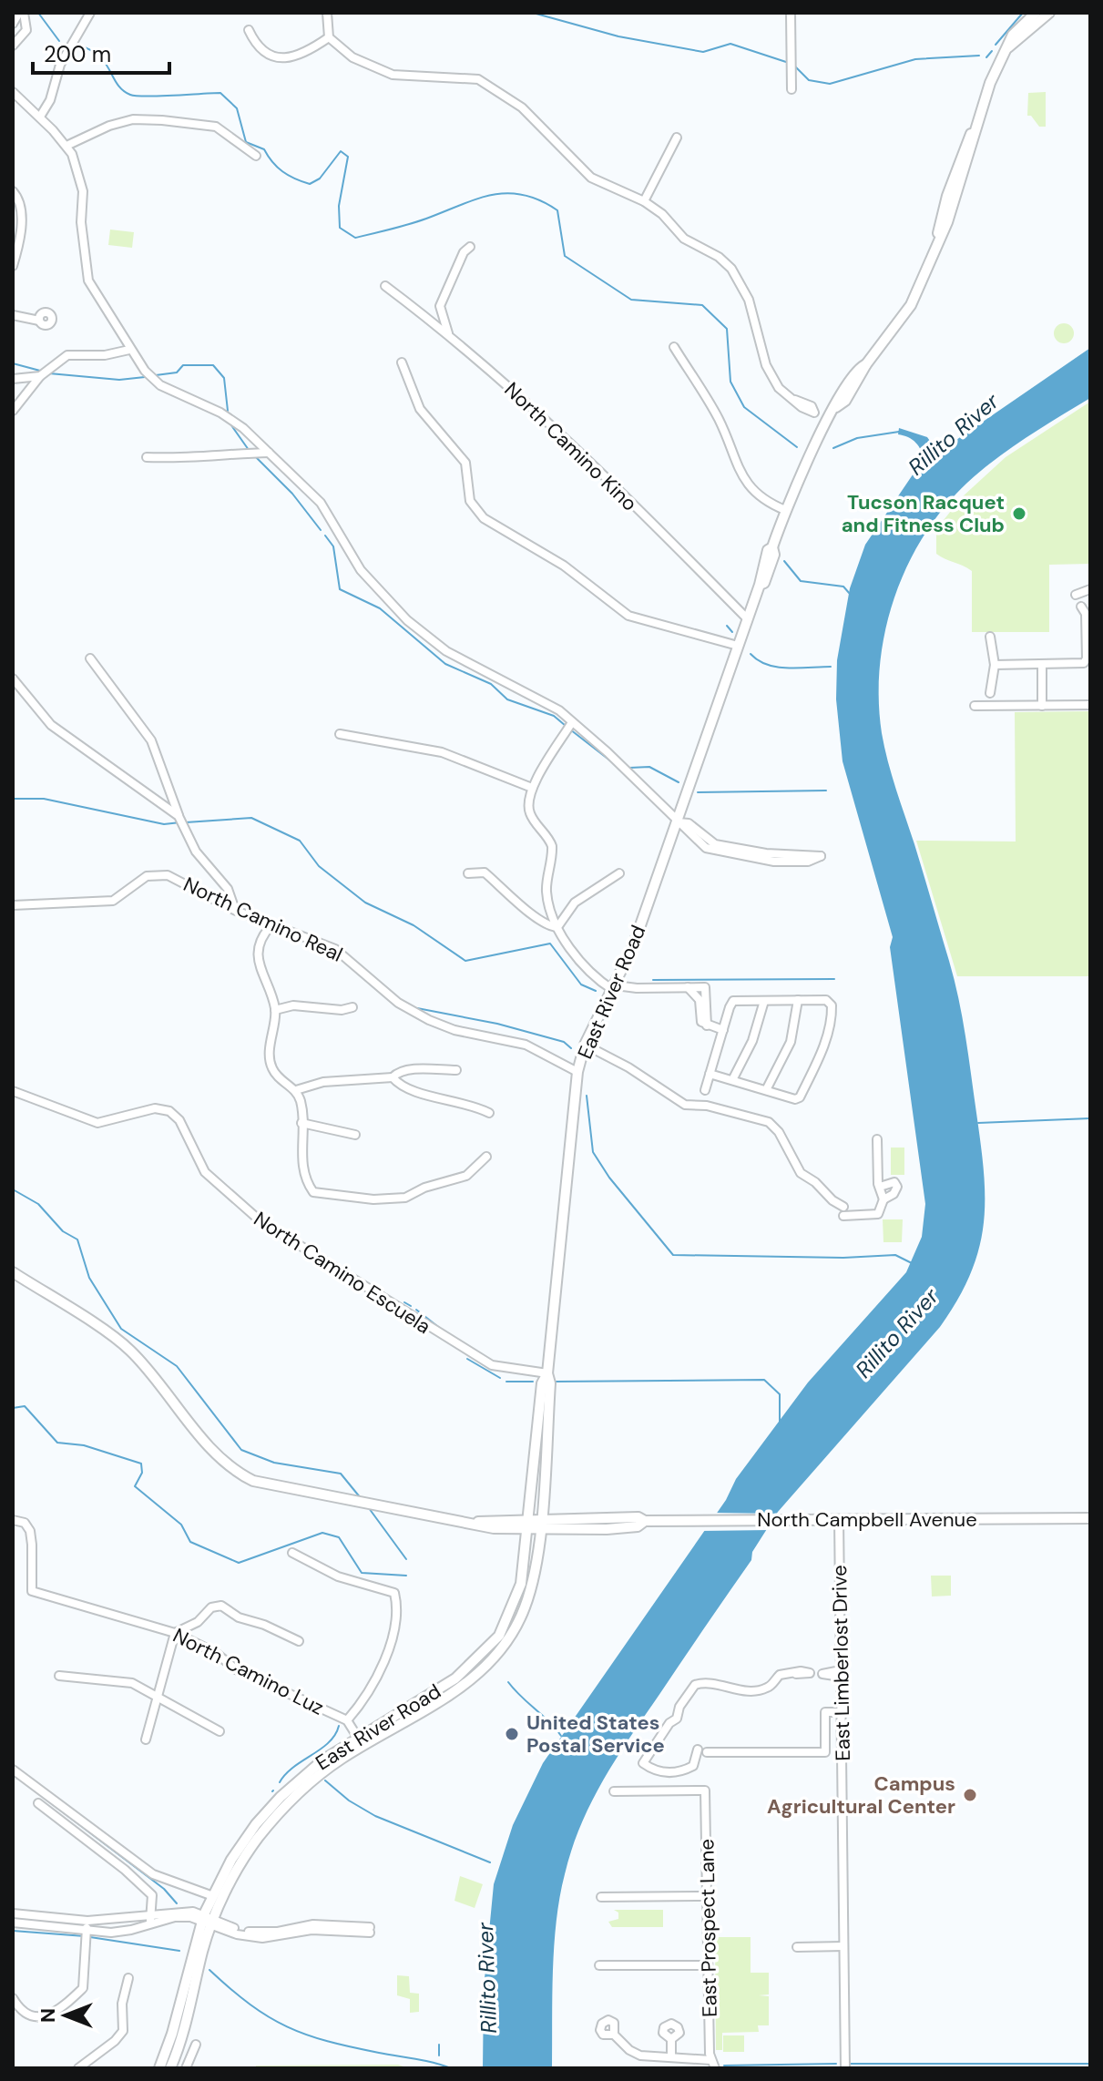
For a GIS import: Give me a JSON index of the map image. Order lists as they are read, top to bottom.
{
  "streets": {
    "main road": ["East River Road", "North Campbell Avenue"],
    "street": [
      "North Camino Kino",
      "North Camino Real",
      "North Camino Escuela",
      "East Limberlost Drive",
      "North Camino Luz",
      "East Prospect Lane"
    ]
  },
  "crossings": [
    ["North Camino Kino", "East River Road"],
    ["North Camino Real", "East River Road"],
    ["East River Road", "North Camino Escuela"],
    ["East River Road", "North Campbell Avenue"],
    ["East River Road", "North Camino Luz"],
    ["North Campbell Avenue", "East Limberlost Drive"]
  ],
  "water": ["Rillito River"],
  "places": ["Tucson Racquet and Fitness Club", "United States Postal Service", "Campus Agricultural Center"],
  "scale_bar": "200 m",
  "north": "left"
}
